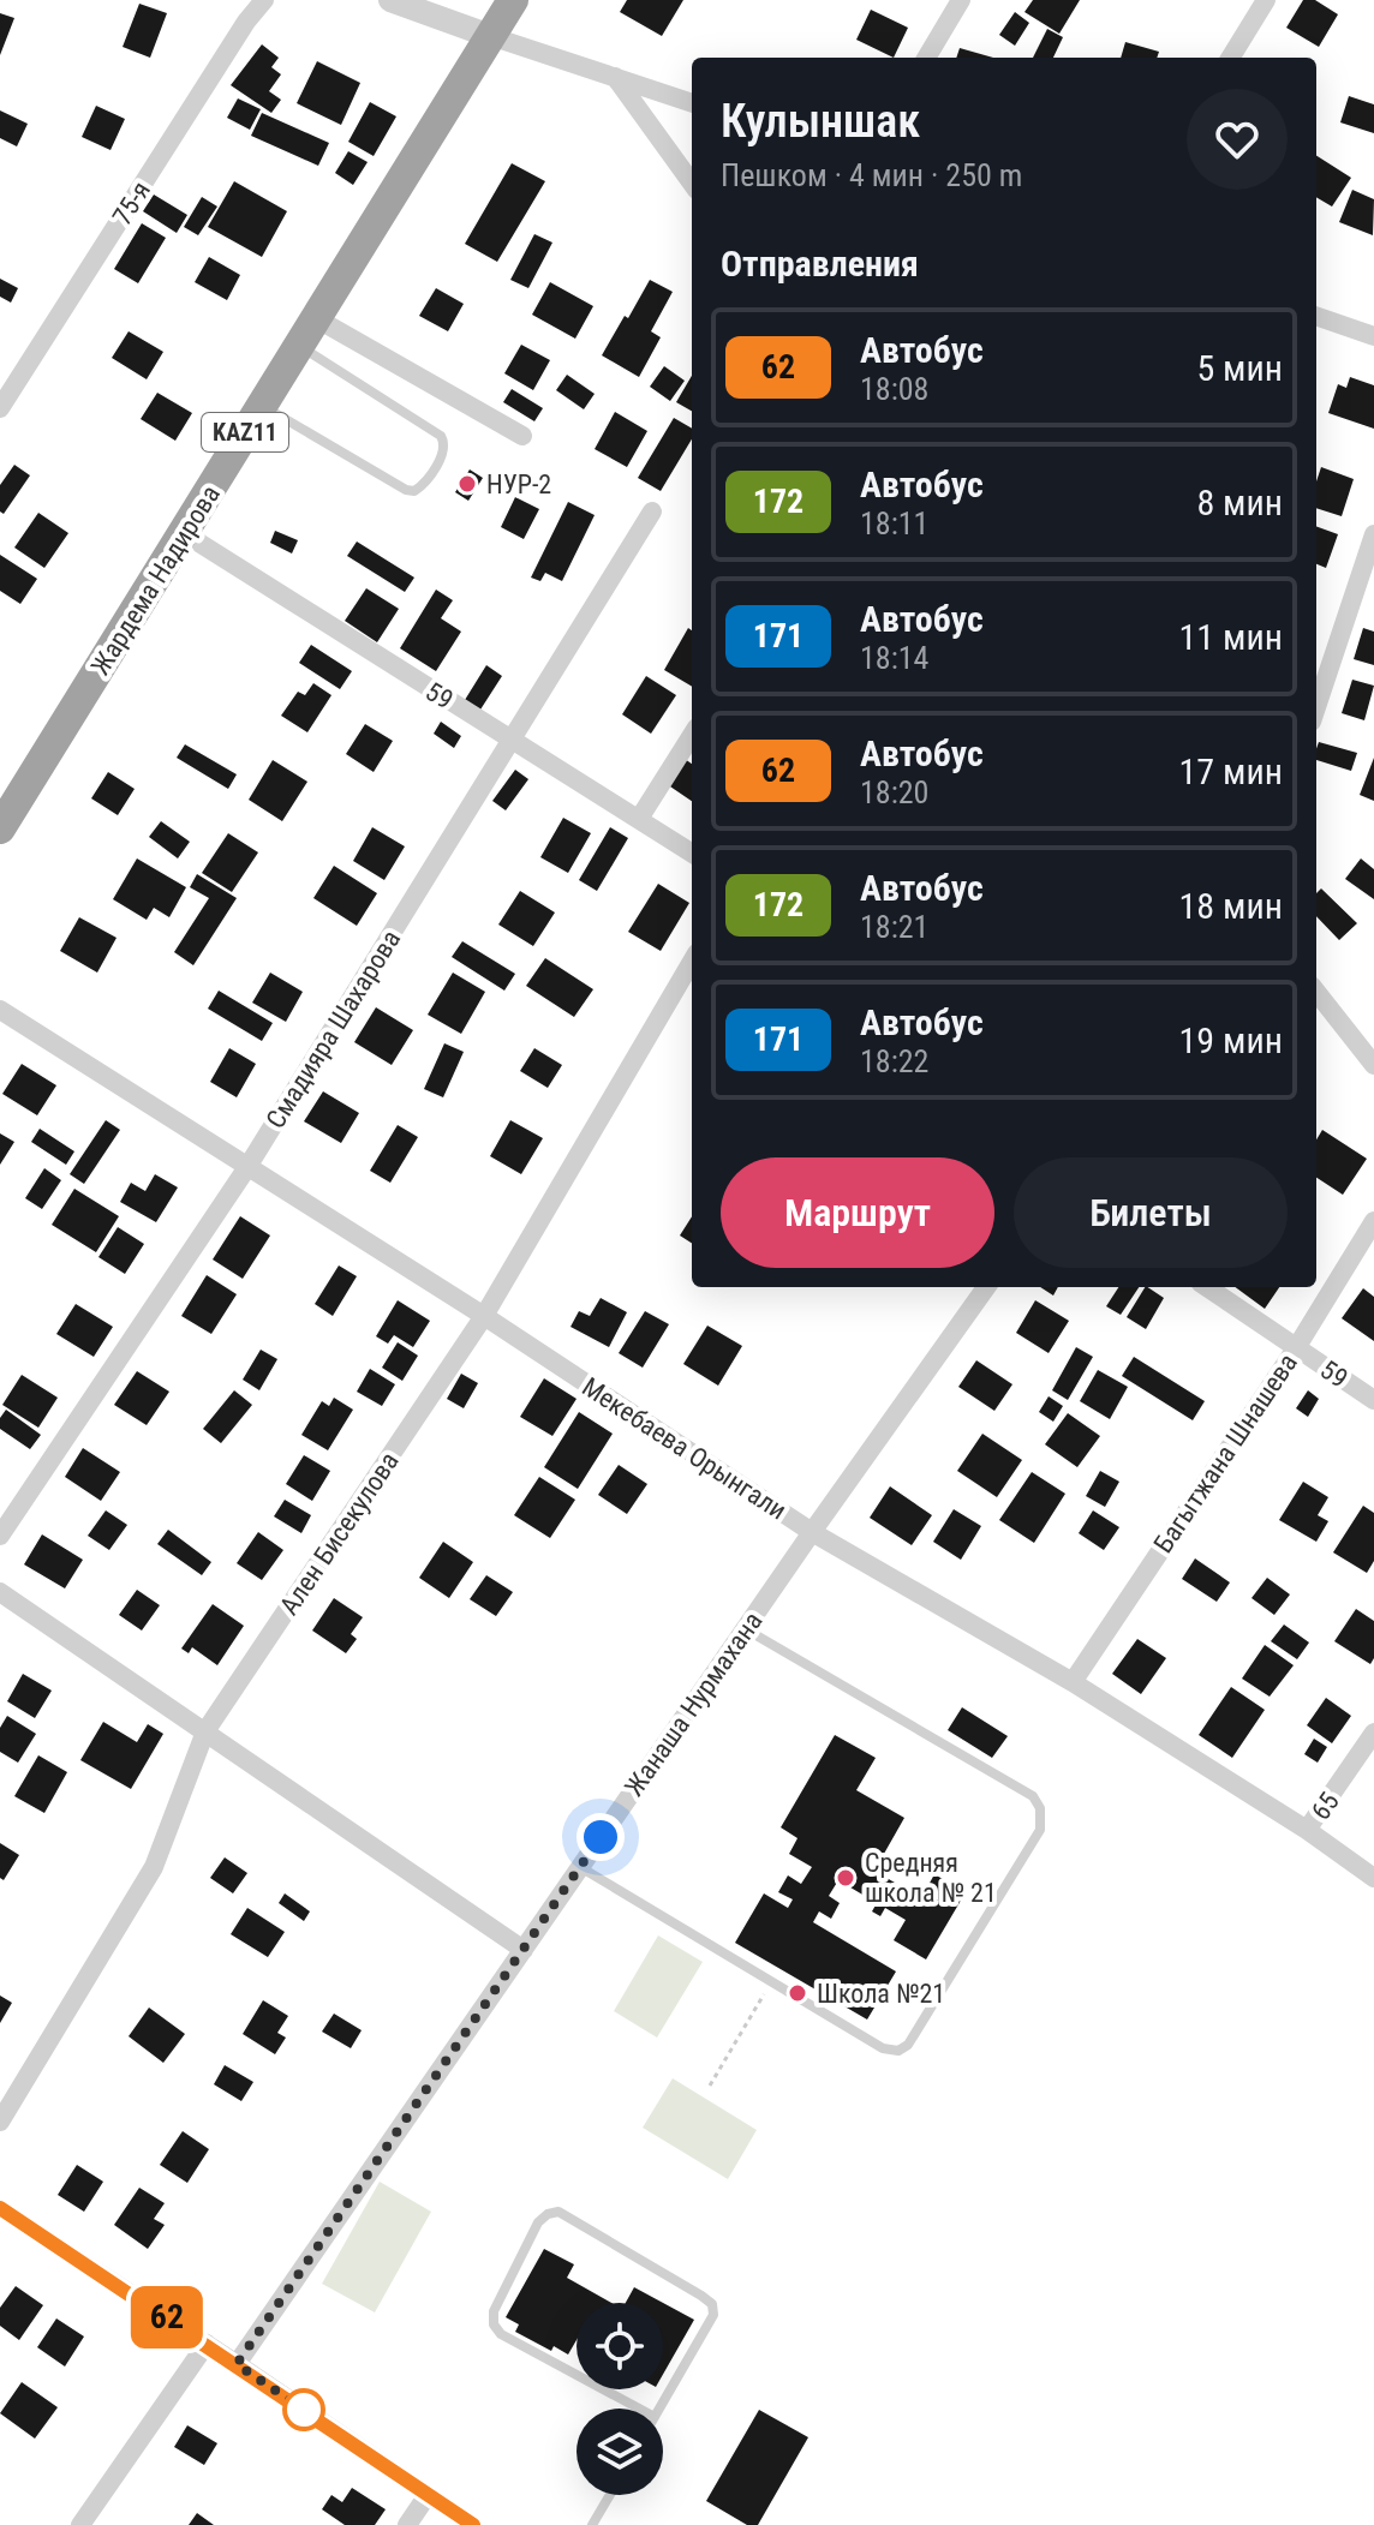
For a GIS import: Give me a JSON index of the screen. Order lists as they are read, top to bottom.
{
  "streets": {
    "highway": ["KAZ11", "Жардема Надирова"],
    "street": [
      "75-я",
      "59",
      "Смадияра Шахарова",
      "Мекебаева Орынгали",
      "Багытжана Шнашева",
      "Ален Бисекулова",
      "Жанаша Нурмахана",
      "65"
    ]
  },
  "crossings": [
    ["KAZ11", "Жардема Надирова"],
    ["Жардема Надирова", "59"],
    ["59", "Смадияра Шахарова"],
    ["59", "Багытжана Шнашева"],
    ["Смадияра Шахарова", "Мекебаева Орынгали"],
    ["Мекебаева Орынгали", "Багытжана Шнашева"],
    ["Мекебаева Орынгали", "Ален Бисекулова"],
    ["Мекебаева Орынгали", "Жанаша Нурмахана"],
    ["Мекебаева Орынгали", "65"]
  ],
  "places": ["НУР-2", "Средняя школа № 21", "Школа №21"],
  "lines": ["bus line 62"],
  "page": {
    "on_map": "62",
    "heading": [
      ["Кулыншак", "Пешком · 4 мин · 250 m"],
      "Отправления"
    ],
    "list": [
      {
        "mark": "62",
        "name": "Автобус",
        "note": "18:08",
        "value": "5 мин"
      },
      {
        "mark": "172",
        "name": "Автобус",
        "note": "18:11",
        "value": "8 мин"
      },
      {
        "mark": "171",
        "name": "Автобус",
        "note": "18:14",
        "value": "11 мин"
      },
      {
        "mark": "62",
        "name": "Автобус",
        "note": "18:20",
        "value": "17 мин"
      },
      {
        "mark": "172",
        "name": "Автобус",
        "note": "18:21",
        "value": "18 мин"
      },
      {
        "mark": "171",
        "name": "Автобус",
        "note": "18:22",
        "value": "19 мин"
      }
    ],
    "buttons": ["Маршрут", "Билеты"]
  }
}
